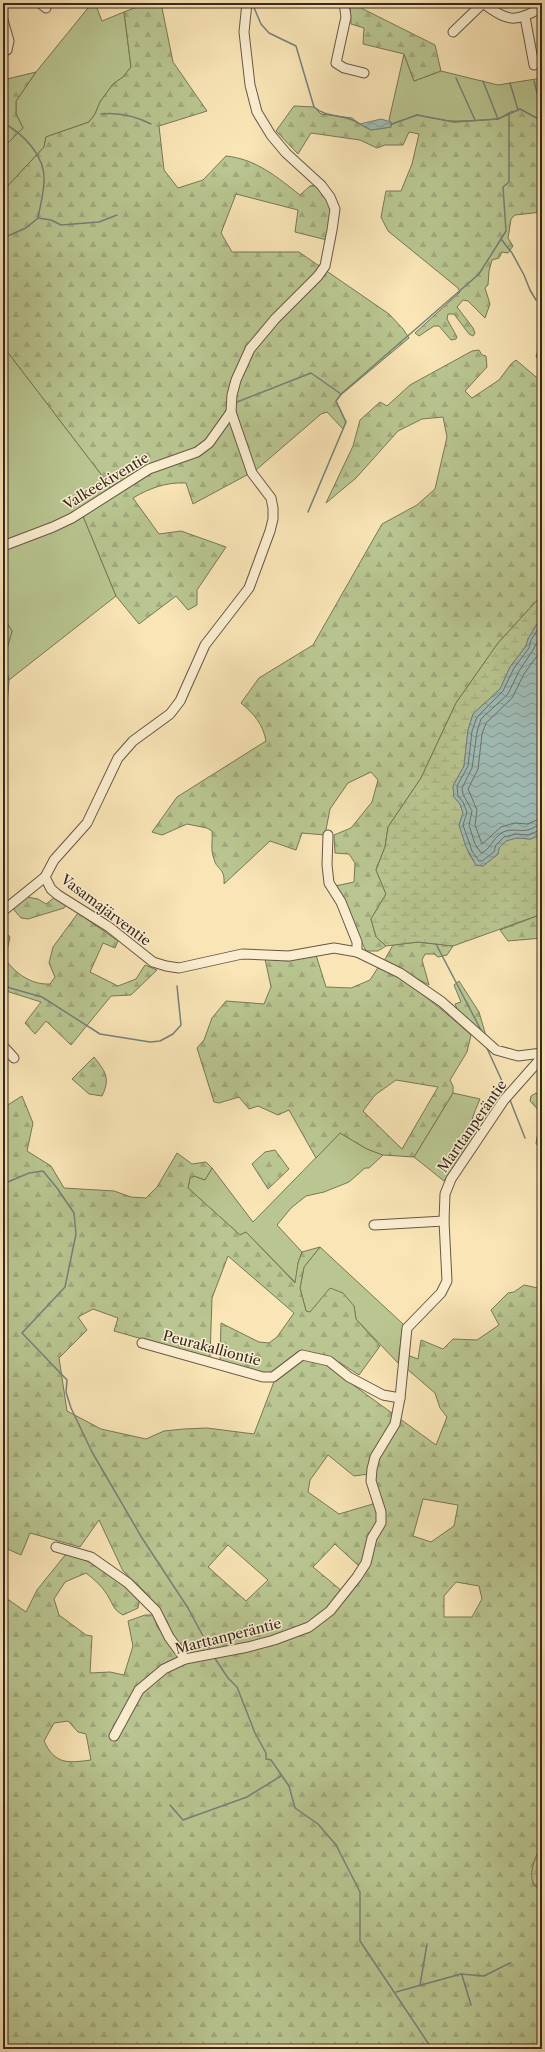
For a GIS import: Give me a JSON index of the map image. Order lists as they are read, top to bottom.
{
  "streets": {
    "street": [
      "Valkeekiventie",
      "Vasamajärventie",
      "Marttanperäntie",
      "Peurakalliontie"
    ]
  },
  "crossings": [
    ["Valkeekiventie", "Vasamajärventie"],
    ["Marttanperäntie", "Peurakalliontie"]
  ]
}
